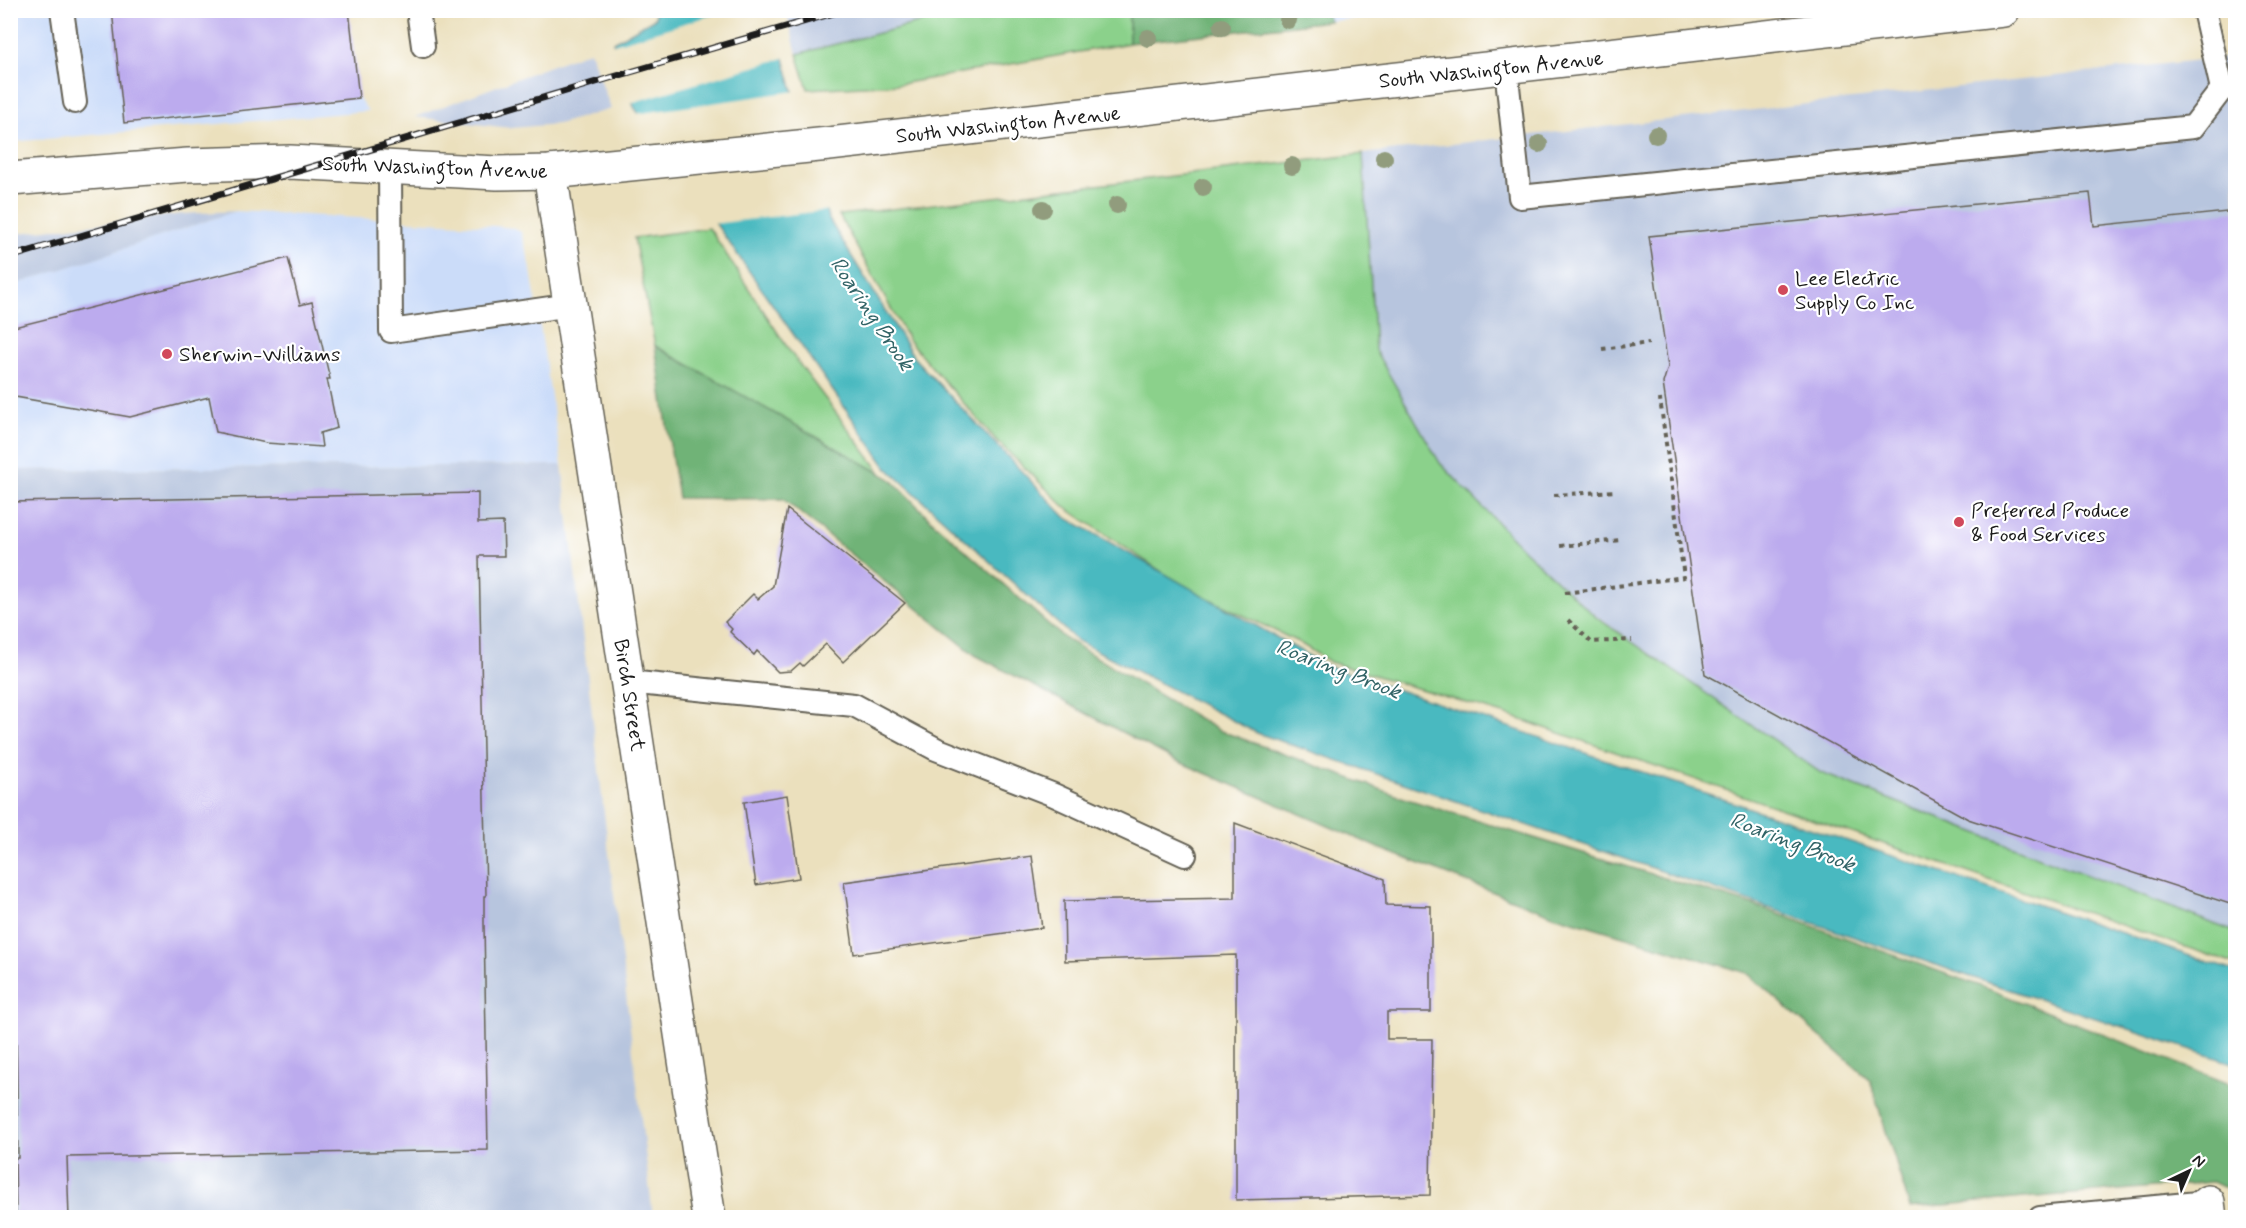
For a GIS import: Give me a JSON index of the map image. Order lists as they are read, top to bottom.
{
  "streets": {
    "street": ["South Washington Avenue", "Birch Street"]
  },
  "crossings": [
    ["South Washington Avenue", "Birch Street"]
  ],
  "water": ["Roaring Brook"],
  "places": ["Lee Electric Supply Co Inc", "Sherwin-Williams", "Preferred Produce & Food Services"],
  "north": "top right"
}
